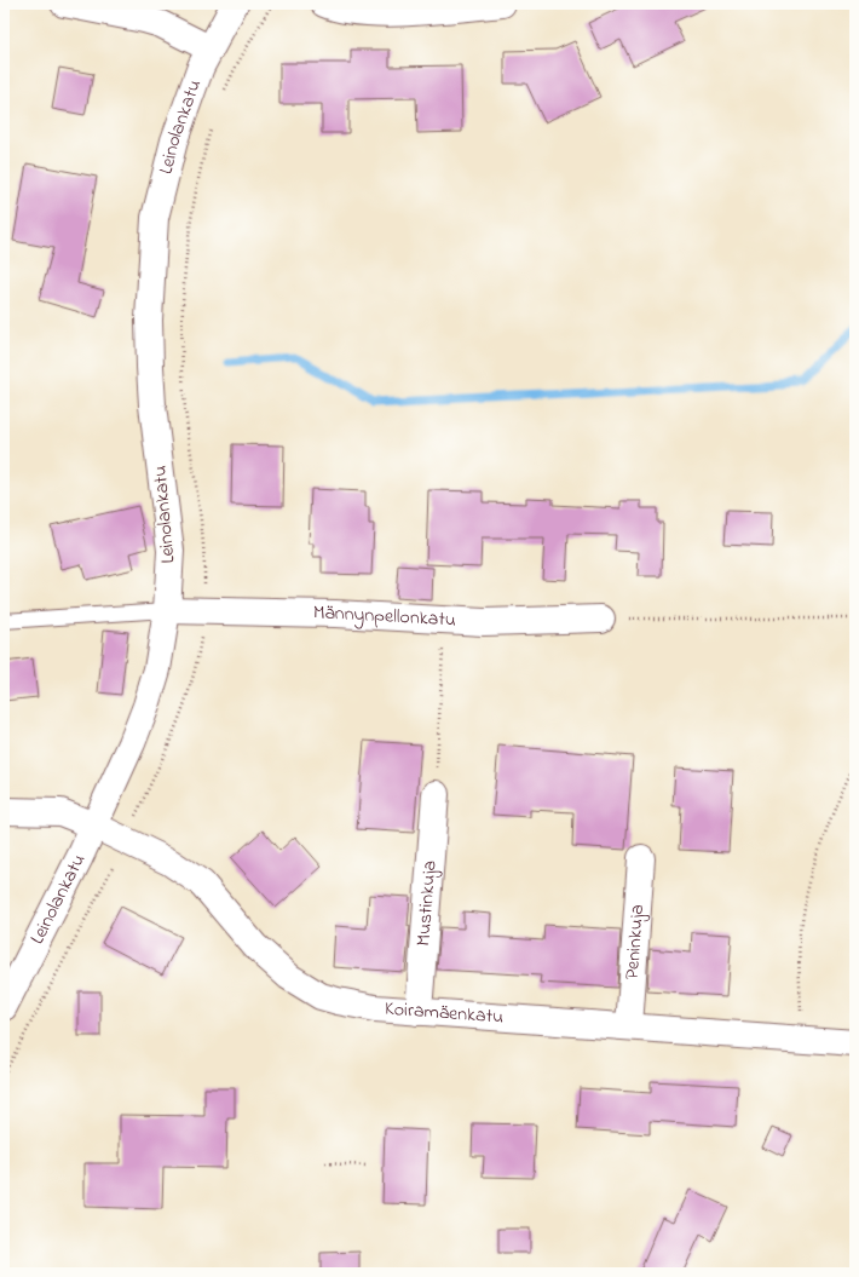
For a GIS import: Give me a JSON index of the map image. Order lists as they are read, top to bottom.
{
  "streets": {
    "street": [
      "Leinolankatu",
      "Männynpellonkatu",
      "Mustinkuja",
      "Peninkuja",
      "Koiramäenkatu"
    ]
  },
  "crossings": [
    ["Leinolankatu", "Männynpellonkatu"],
    ["Leinolankatu", "Koiramäenkatu"],
    ["Mustinkuja", "Koiramäenkatu"],
    ["Peninkuja", "Koiramäenkatu"]
  ]
}
